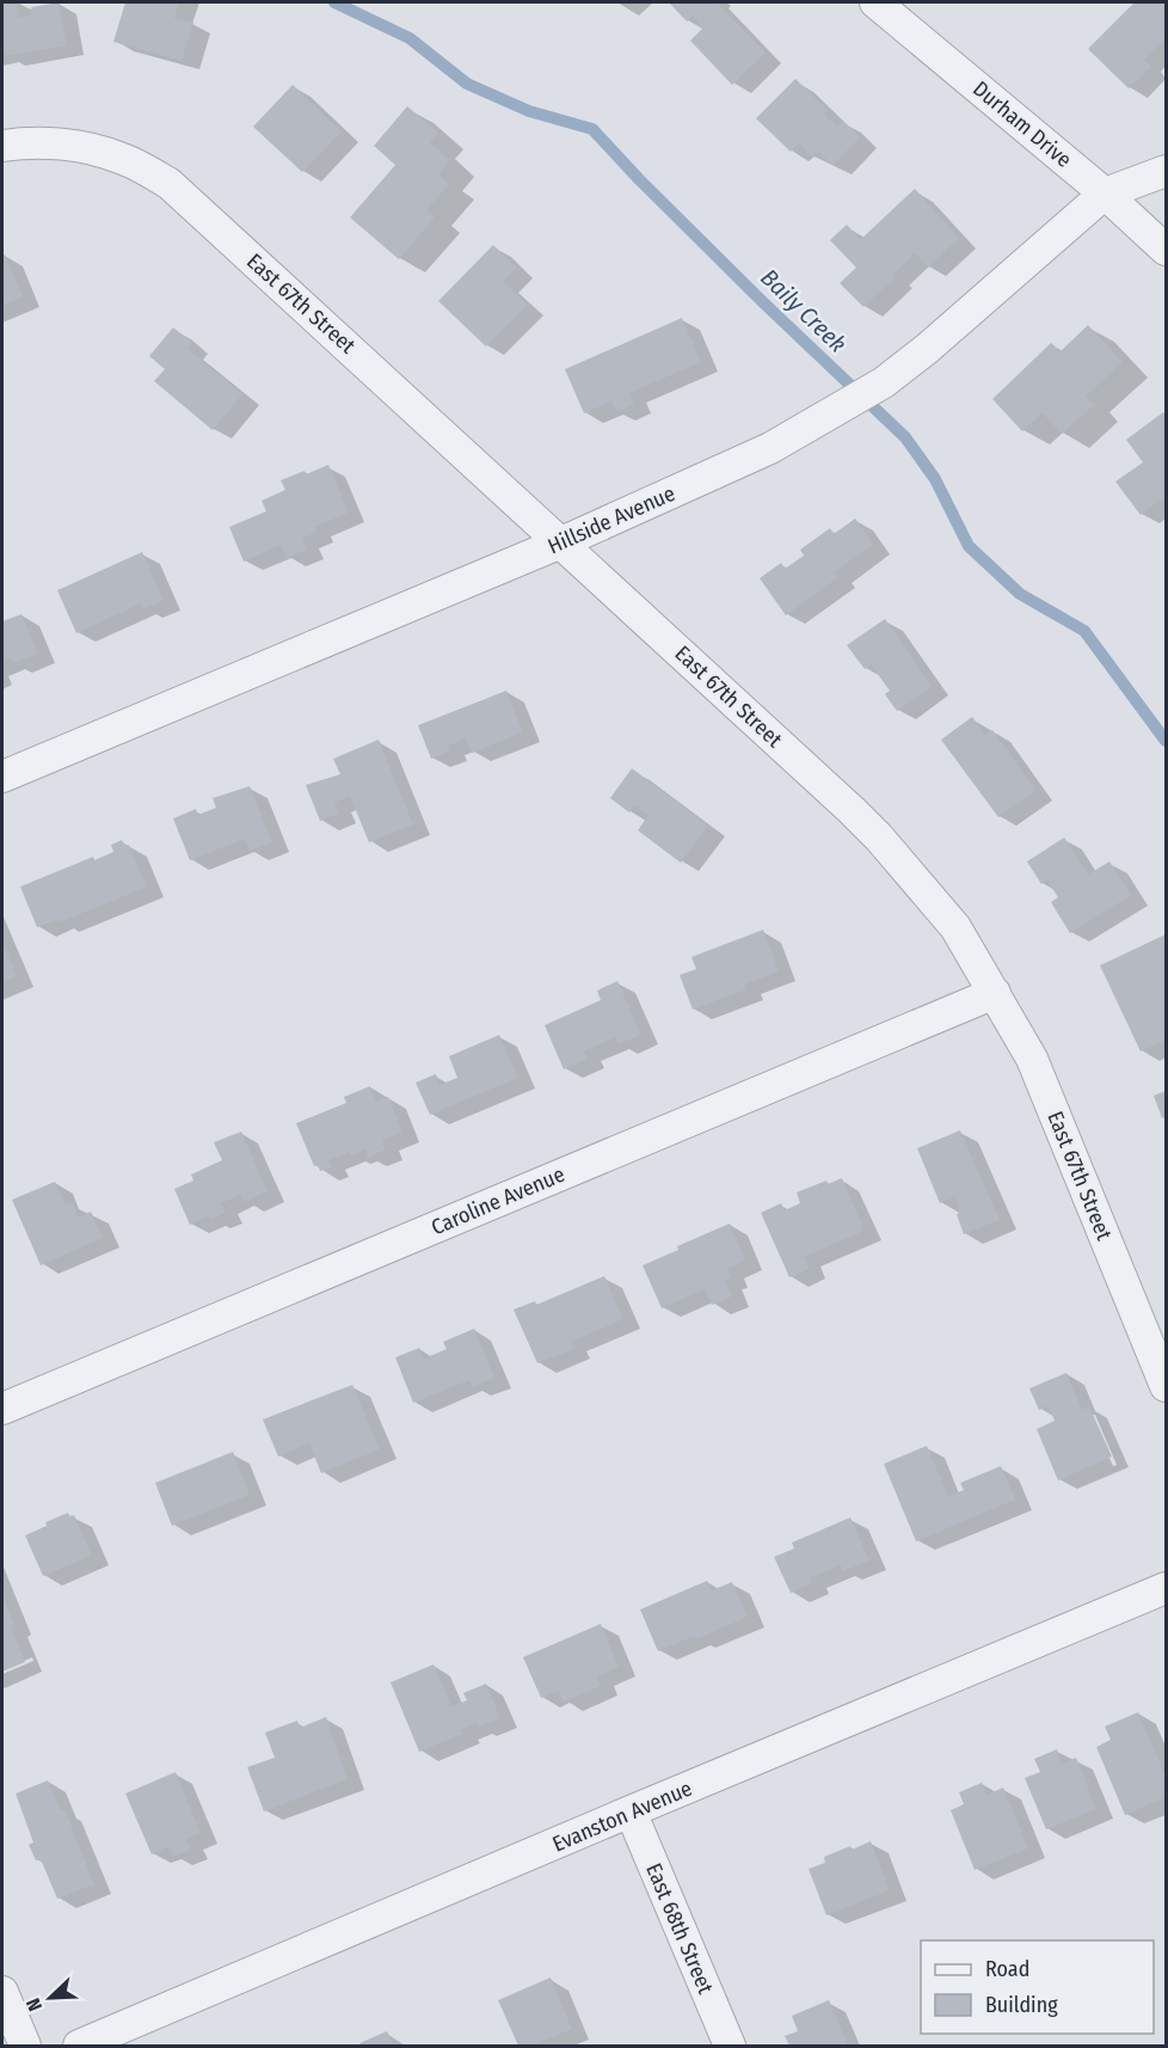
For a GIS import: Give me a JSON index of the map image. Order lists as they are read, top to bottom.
{
  "streets": {
    "street": [
      "Durham Drive",
      "East 67th Street",
      "Hillside Avenue",
      "Caroline Avenue",
      "Evanston Avenue",
      "East 68th Street"
    ]
  },
  "crossings": [
    ["Durham Drive", "Hillside Avenue"],
    ["East 67th Street", "Hillside Avenue"],
    ["East 67th Street", "Caroline Avenue"],
    ["Evanston Avenue", "East 68th Street"]
  ],
  "water": ["Baily Creek"],
  "legend": ["Road", "Building"],
  "north": "bottom left"
}
